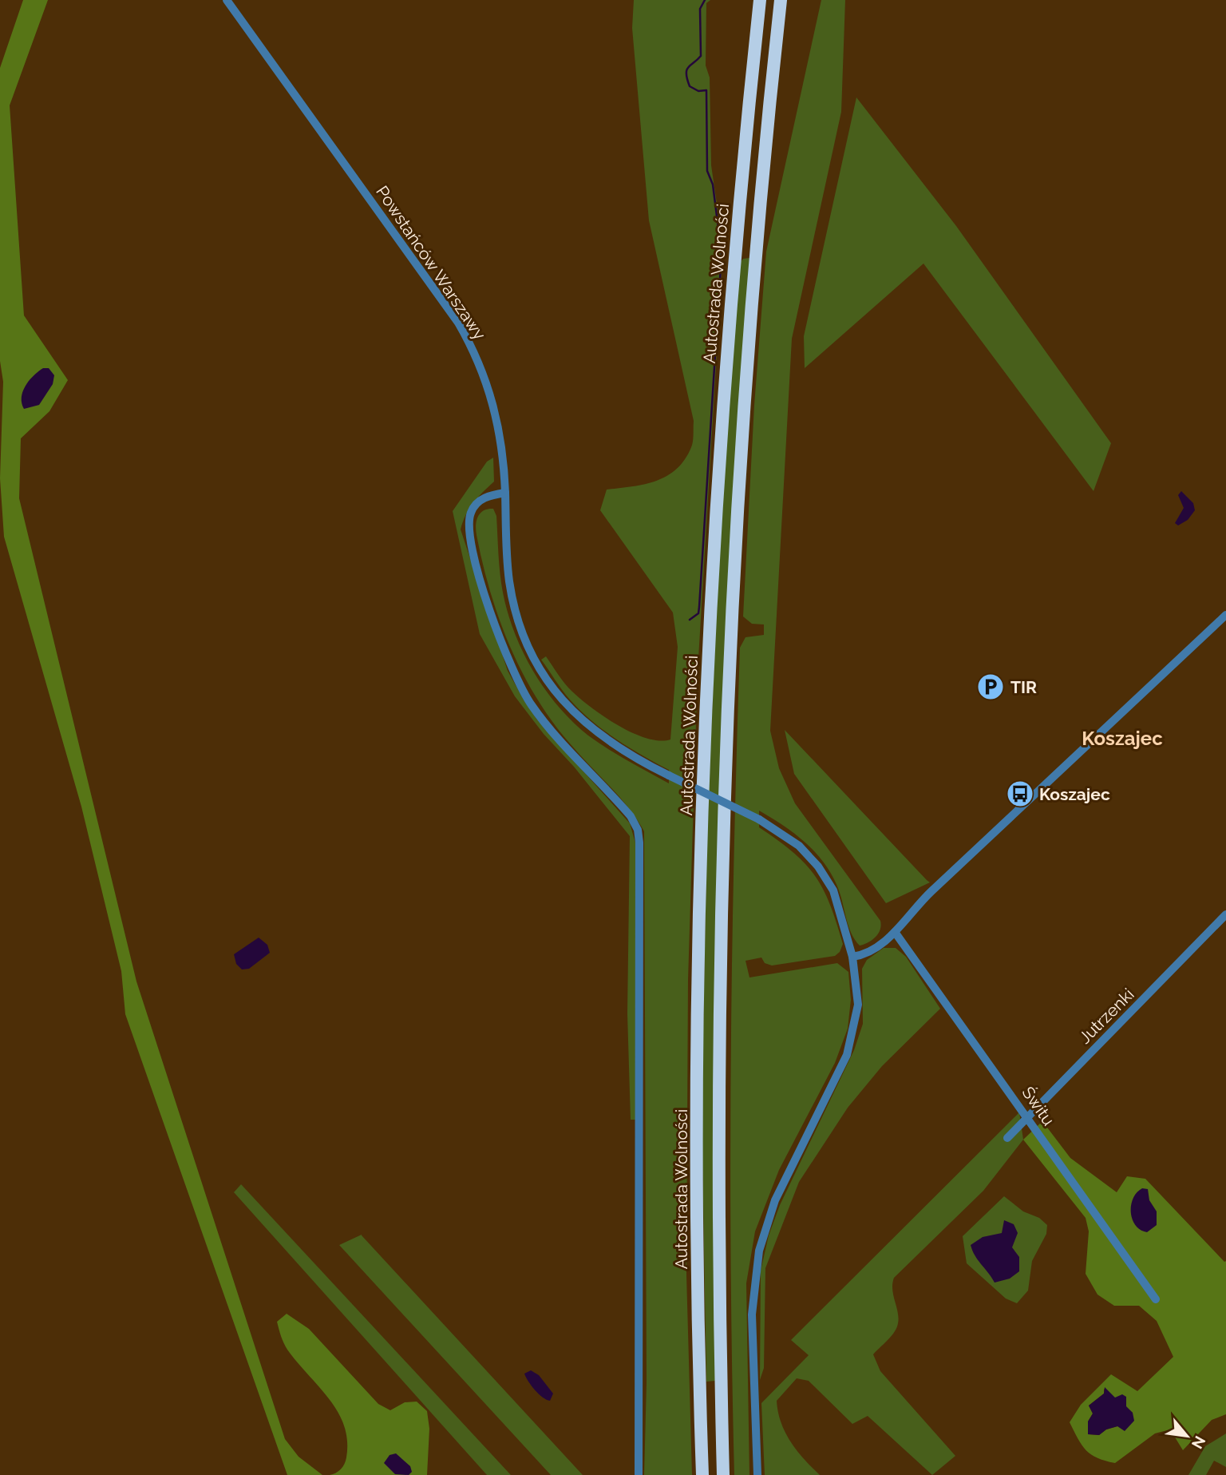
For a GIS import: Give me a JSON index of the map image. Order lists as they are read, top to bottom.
{
  "streets": {
    "highway": ["Autostrada Wolności"],
    "street": ["Powstańców Warszawy", "Jutrzenki", "Świtu"]
  },
  "crossings": [
    ["Jutrzenki", "Świtu"]
  ],
  "districts": ["Koszajec"],
  "places": {
    "parking": ["TIR"],
    "bus stop": ["Koszajec"]
  },
  "north": "bottom right"
}
